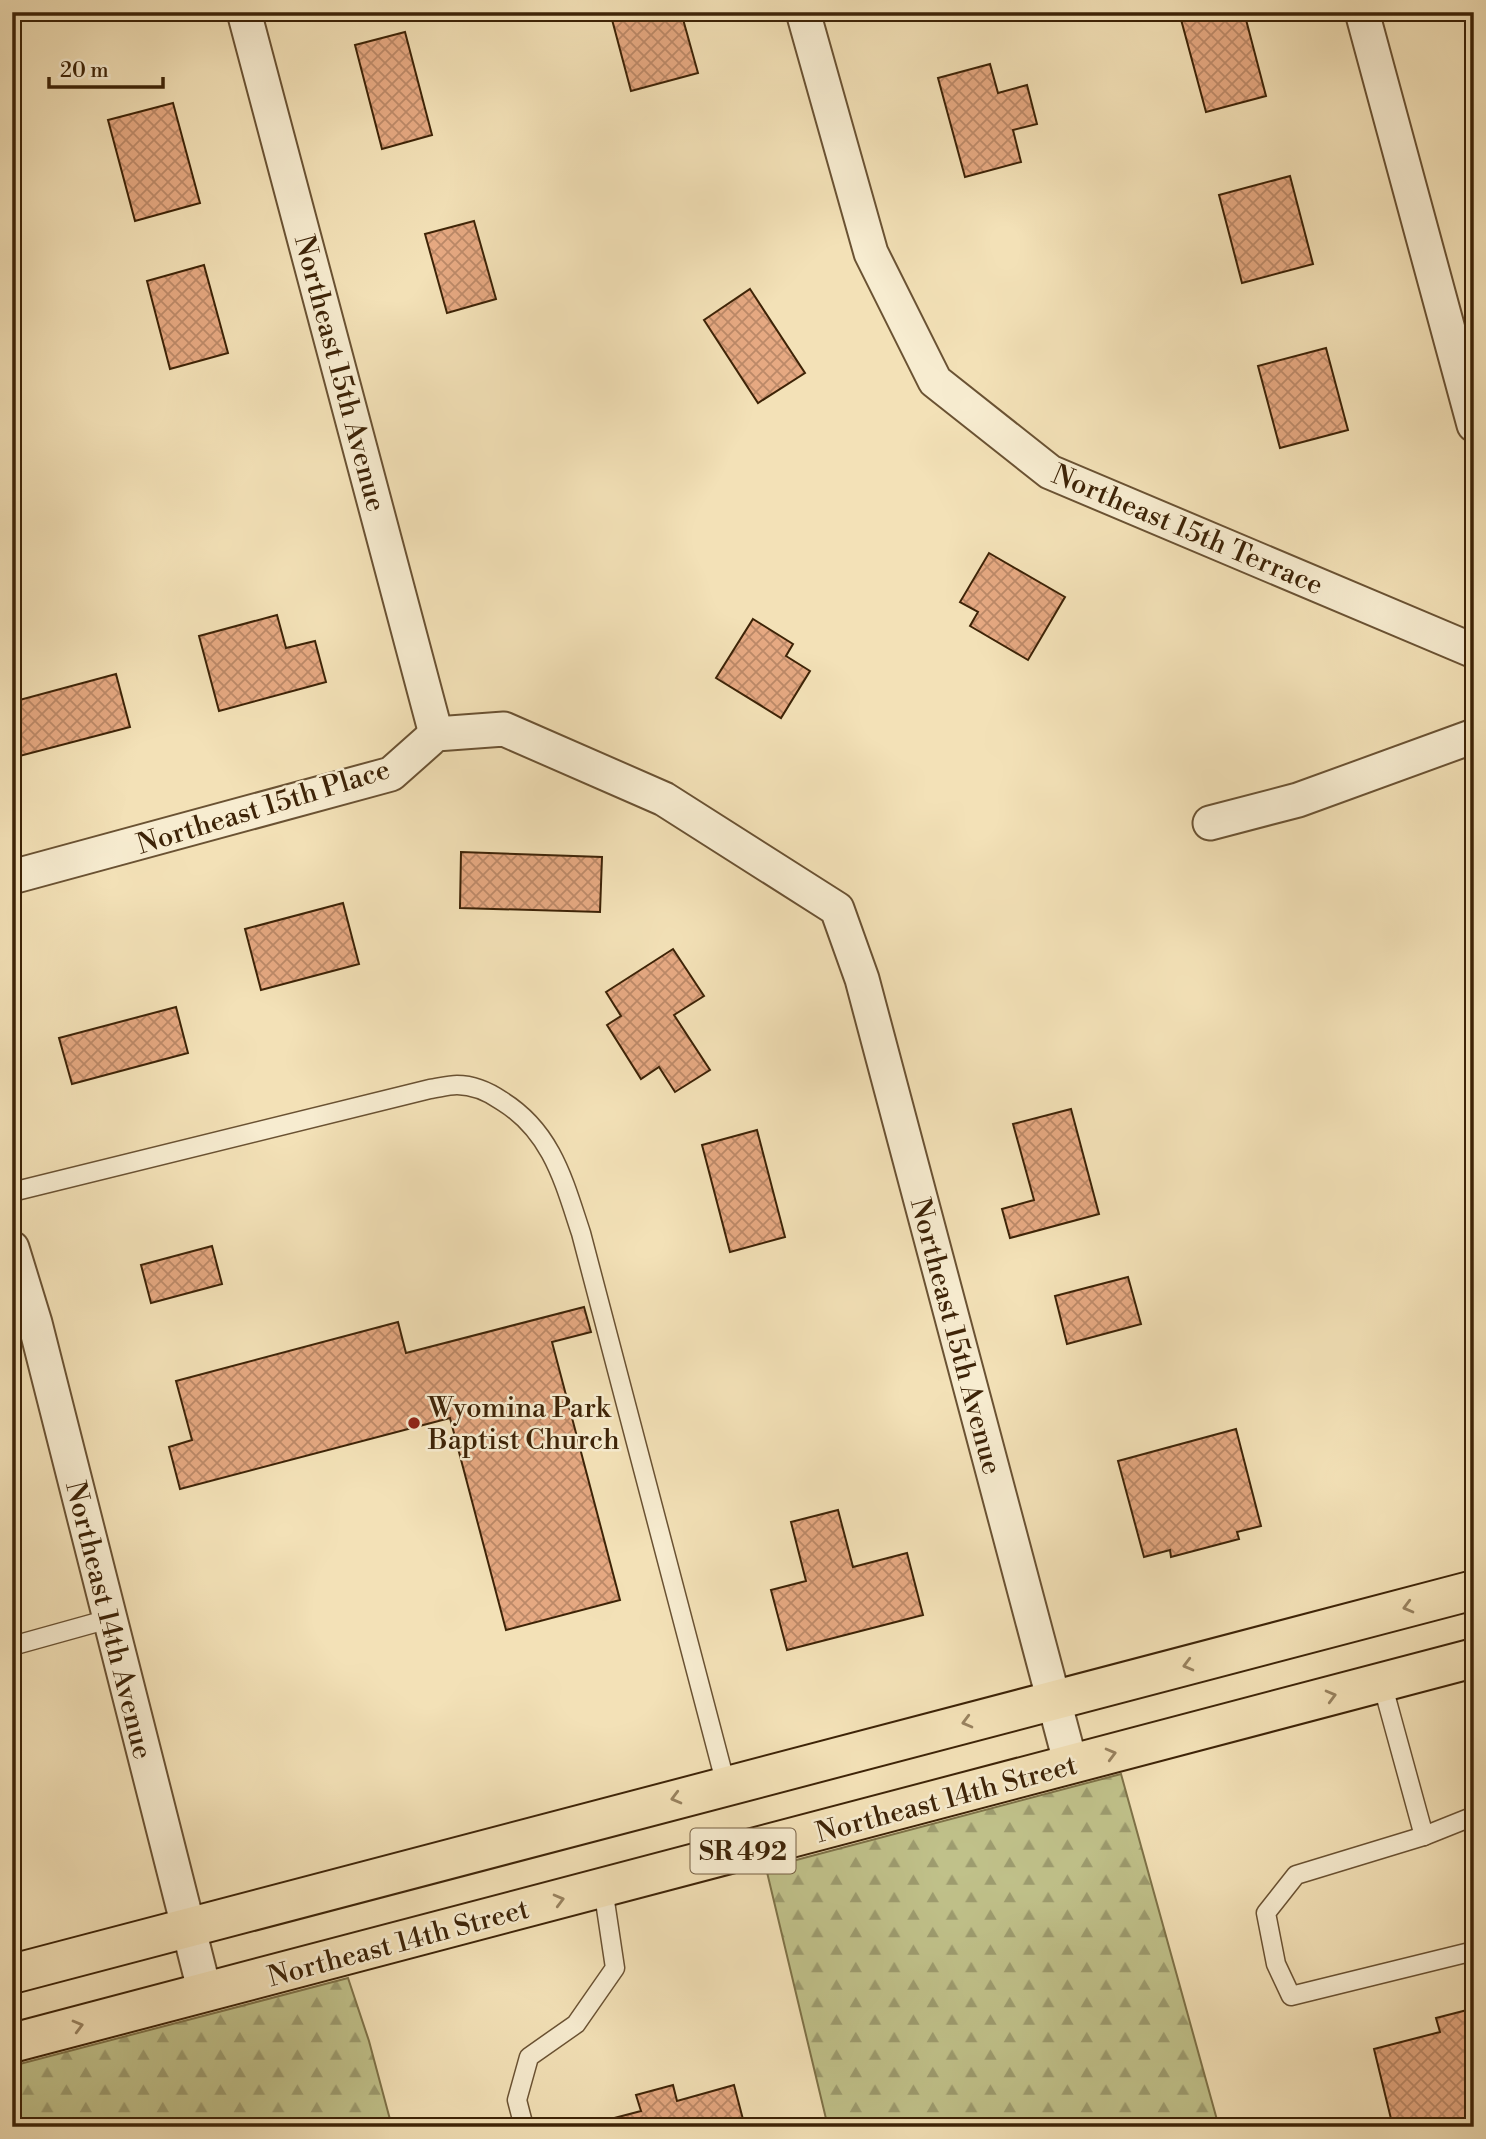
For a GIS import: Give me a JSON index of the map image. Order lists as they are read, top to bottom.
{
  "streets": {
    "main road": ["Northeast 14th Street", "SR 492"],
    "street": [
      "Northeast 15th Avenue",
      "Northeast 15th Terrace",
      "Northeast 15th Place",
      "Northeast 14th Avenue"
    ]
  },
  "crossings": [
    ["Northeast 15th Avenue", "Northeast 15th Place"],
    ["Northeast 15th Avenue", "Northeast 14th Street"],
    ["Northeast 15th Avenue", "SR 492"],
    ["Northeast 14th Avenue", "Northeast 14th Street"],
    ["Northeast 14th Avenue", "SR 492"]
  ],
  "places": ["Wyomina Park Baptist Church"],
  "scale_bar": "20 m"
}
